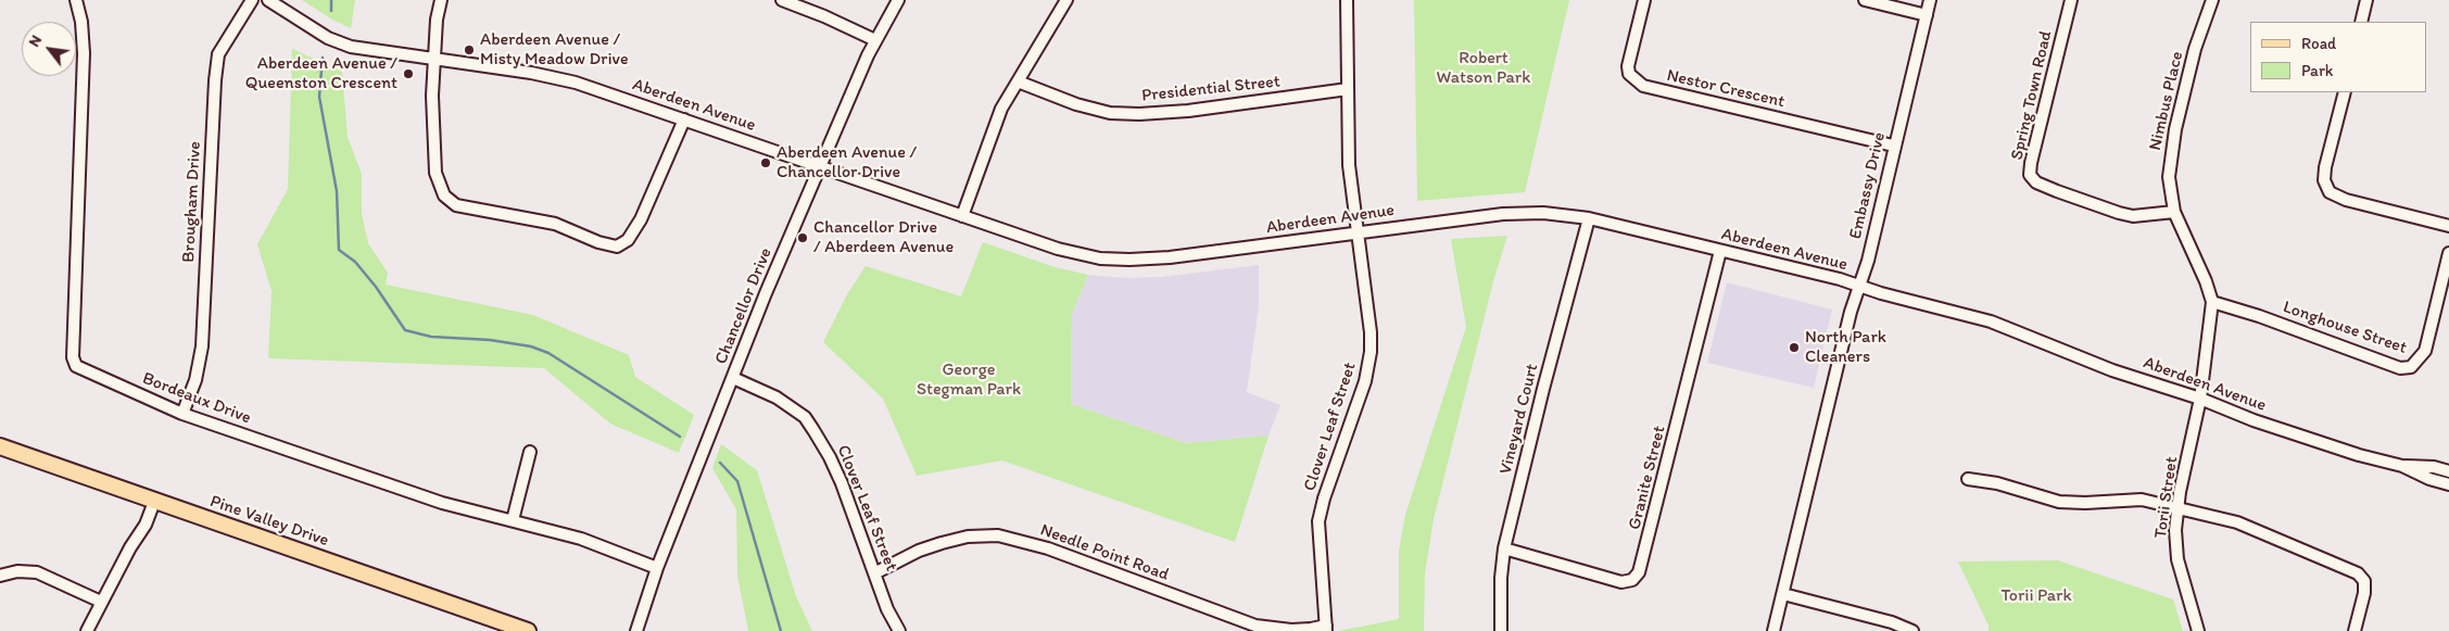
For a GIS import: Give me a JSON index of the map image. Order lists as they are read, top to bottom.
{
  "streets": {
    "main road": ["Pine Valley Drive"],
    "street": [
      "Presidential Street",
      "Nestor Crescent",
      "Spring Town Road",
      "Nimbus Place",
      "Aberdeen Avenue",
      "Embassy Drive",
      "Brougham Drive",
      "Chancellor Drive",
      "Longhouse Street",
      "Bordeaux Drive",
      "Vineyard Court",
      "Clover Leaf Street",
      "Granite Street",
      "Torii Street",
      "Needle Point Road"
    ]
  },
  "crossings": [
    ["Presidential Street", "Clover Leaf Street"],
    ["Nestor Crescent", "Embassy Drive"],
    ["Spring Town Road", "Nimbus Place"],
    ["Nimbus Place", "Aberdeen Avenue"],
    ["Nimbus Place", "Longhouse Street"],
    ["Nimbus Place", "Torii Street"],
    ["Aberdeen Avenue", "Embassy Drive"],
    ["Aberdeen Avenue", "Chancellor Drive"],
    ["Aberdeen Avenue", "Vineyard Court"],
    ["Aberdeen Avenue", "Clover Leaf Street"],
    ["Aberdeen Avenue", "Granite Street"],
    ["Aberdeen Avenue", "Torii Street"],
    ["Brougham Drive", "Bordeaux Drive"],
    ["Chancellor Drive", "Bordeaux Drive"],
    ["Chancellor Drive", "Clover Leaf Street"],
    ["Vineyard Court", "Granite Street"],
    ["Clover Leaf Street", "Needle Point Road"]
  ],
  "parks": ["Robert Watson Park", "George Stegman Park", "Torii Park"],
  "places": [
    "Aberdeen Avenue / Misty Meadow Drive",
    "Aberdeen Avenue / Queenston Crescent",
    "Aberdeen Avenue / Chancellor Drive",
    "Chancellor Drive / Aberdeen Avenue",
    "North Park Cleaners"
  ],
  "legend": ["Road", "Park"],
  "north": "top left"
}
